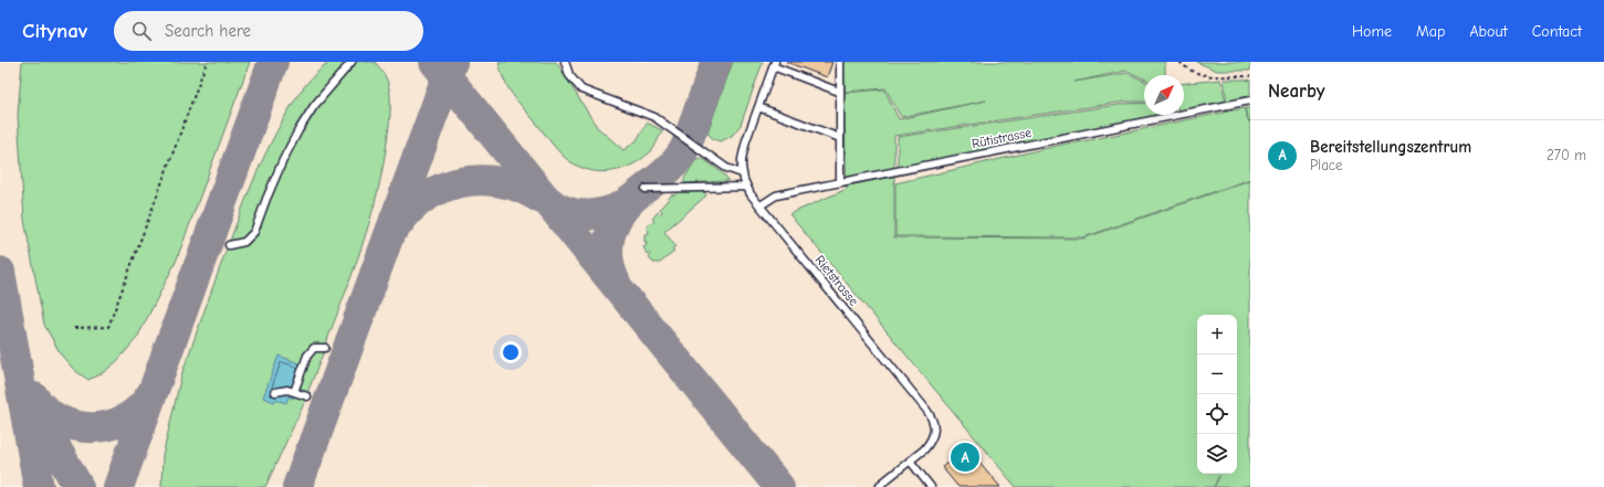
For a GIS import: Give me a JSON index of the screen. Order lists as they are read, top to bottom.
{
  "streets": {
    "lane": ["Rütistrasse", "Rietstrasse"]
  },
  "crossings": [
    ["Rütistrasse", "Rietstrasse"]
  ],
  "north": "top right",
  "page": {
    "header": "Citynav",
    "search": "Search here",
    "nav": [
      "Home",
      "Map",
      "About",
      "Contact"
    ],
    "heading": "Nearby",
    "list": [
      {
        "mark": "A",
        "name": "Bereitstellungszentrum",
        "note": "Place",
        "value": "270 m"
      }
    ],
    "map_buttons": ["+", "−"],
    "pins": "A"
  }
}
